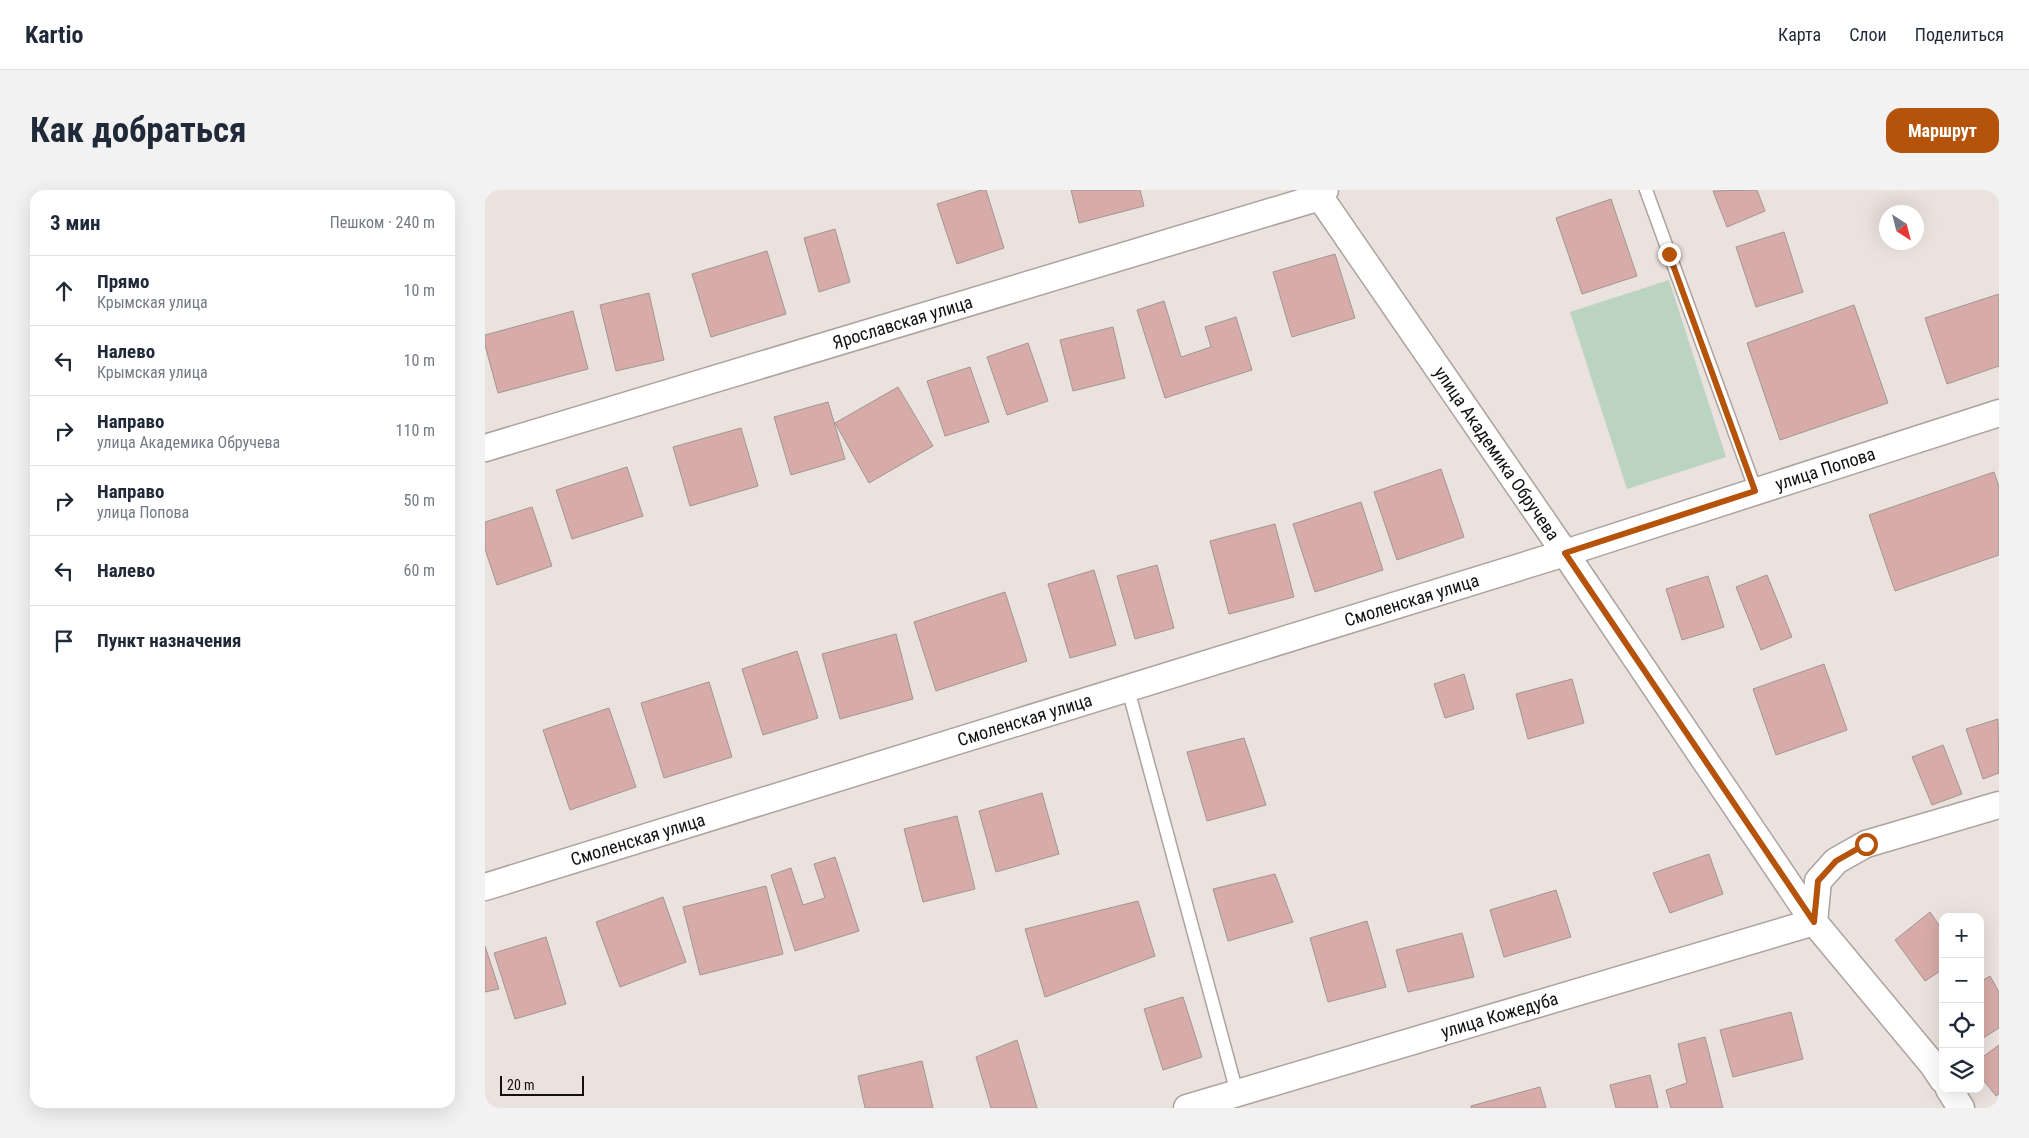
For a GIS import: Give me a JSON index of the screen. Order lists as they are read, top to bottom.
{
  "streets": {
    "street": [
      "Ярославская улица",
      "улица Академика Обручева",
      "улица Попова",
      "Смоленская улица",
      "улица Кожедуба"
    ]
  },
  "crossings": [
    ["Ярославская улица", "улица Академика Обручева"],
    ["улица Академика Обручева", "улица Попова"],
    ["улица Академика Обручева", "Смоленская улица"],
    ["улица Академика Обручева", "улица Кожедуба"],
    ["улица Попова", "Смоленская улица"]
  ],
  "scale_bar": "20 m",
  "north": "bottom right",
  "page": {
    "header": "Kartio",
    "nav": ["Карта", "Слои", "Поделиться"],
    "buttons": "Маршрут",
    "title": "Как добраться",
    "heading": ["3 мин", "Пешком · 240 m"],
    "list": [
      ["Прямо", "Крымская улица", "10 m"],
      ["Налево", "Крымская улица", "10 m"],
      ["Направо", "улица Академика Обручева", "110 m"],
      ["Направо", "улица Попова", "50 m"],
      ["Налево", "60 m"],
      "Пункт назначения"
    ],
    "map_buttons": ["+", "−"],
    "scale": "20 m"
  }
}
